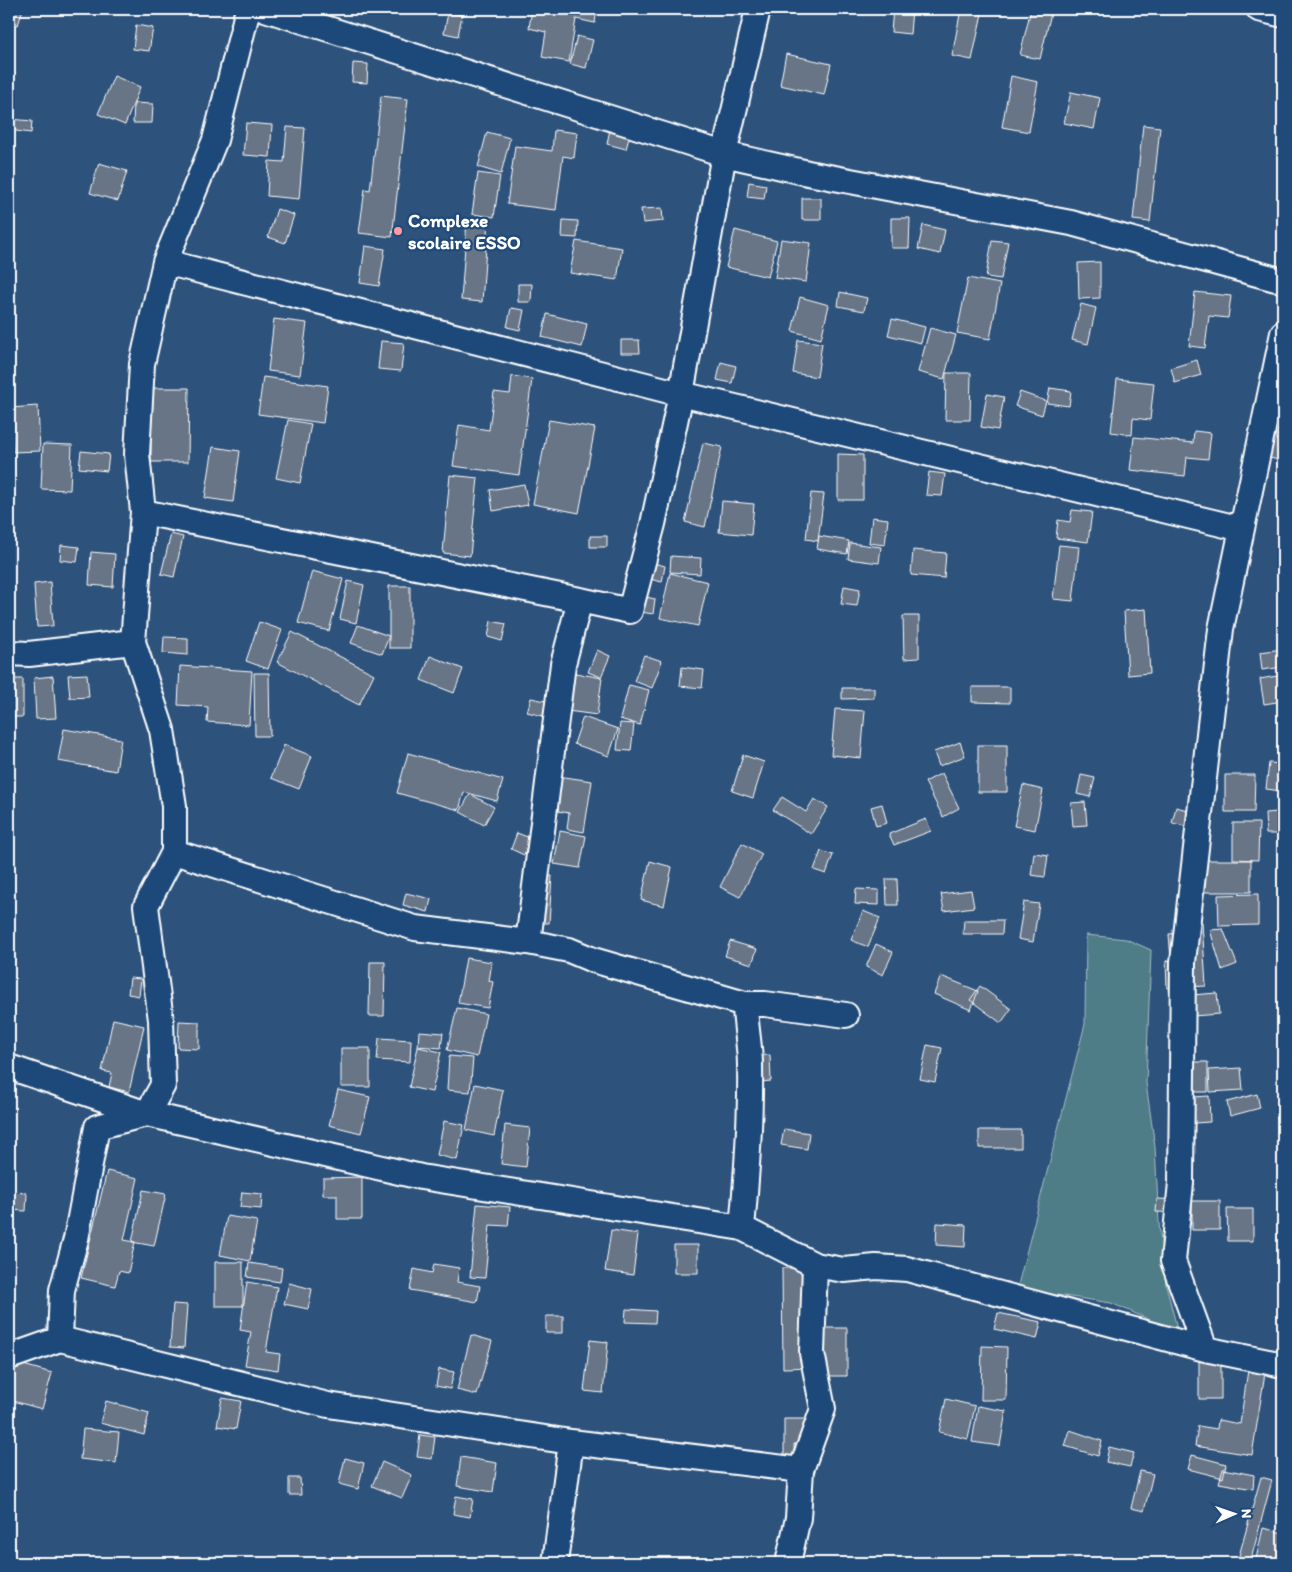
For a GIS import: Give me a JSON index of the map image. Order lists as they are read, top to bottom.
{
  "places": ["Complexe scolaire ESSO"],
  "north": "right"
}
